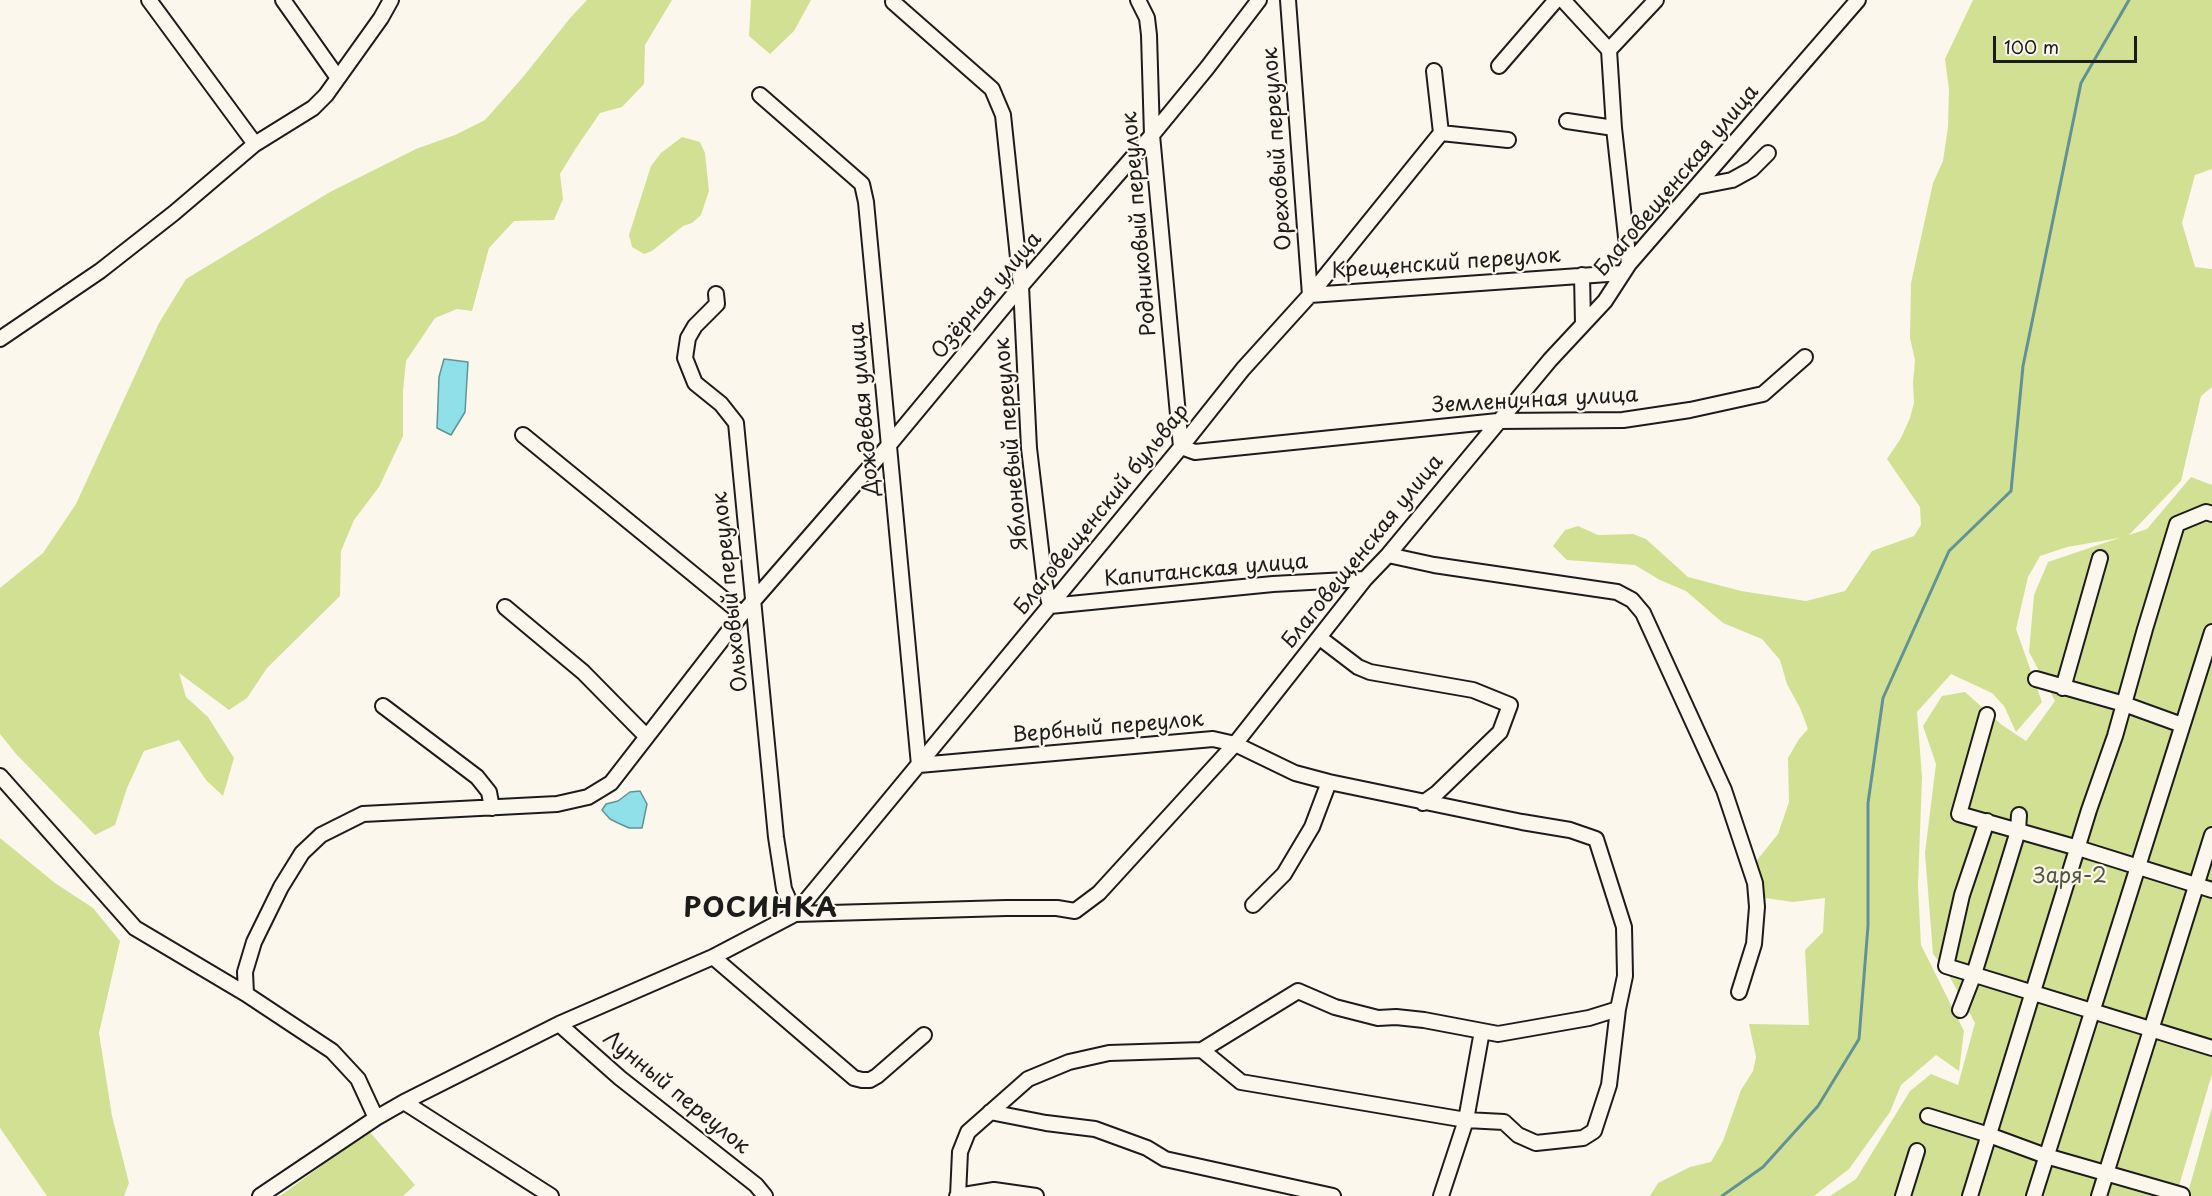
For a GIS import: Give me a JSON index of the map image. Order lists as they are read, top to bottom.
{
  "streets": {
    "street": [
      "Ореховый переулок",
      "Благовещенская улица",
      "Родниковый переулок",
      "Крещенский переулок",
      "Озёрная улица",
      "Земленичная улица",
      "Дождевая улица",
      "Яблоневый переулок",
      "Благовещенский бульвар",
      "Капитанская улица",
      "Ольховый переулок",
      "Вербный переулок",
      "Лунный переулок"
    ]
  },
  "crossings": [
    ["Ореховый переулок", "Крещенский переулок"],
    ["Ореховый переулок", "Благовещенский бульвар"],
    ["Благовещенская улица", "Крещенский переулок"],
    ["Благовещенская улица", "Земленичная улица"],
    ["Благовещенская улица", "Благовещенский бульвар"],
    ["Благовещенская улица", "Капитанская улица"],
    ["Благовещенская улица", "Ольховый переулок"],
    ["Благовещенская улица", "Вербный переулок"],
    ["Родниковый переулок", "Озёрная улица"],
    ["Родниковый переулок", "Земленичная улица"],
    ["Родниковый переулок", "Благовещенский бульвар"],
    ["Крещенский переулок", "Благовещенский бульвар"],
    ["Озёрная улица", "Дождевая улица"],
    ["Озёрная улица", "Яблоневый переулок"],
    ["Озёрная улица", "Ольховый переулок"],
    ["Земленичная улица", "Благовещенский бульвар"],
    ["Дождевая улица", "Благовещенский бульвар"],
    ["Дождевая улица", "Вербный переулок"],
    ["Яблоневый переулок", "Благовещенский бульвар"],
    ["Яблоневый переулок", "Капитанская улица"],
    ["Благовещенский бульвар", "Капитанская улица"],
    ["Благовещенский бульвар", "Ольховый переулок"],
    ["Благовещенский бульвар", "Вербный переулок"]
  ],
  "districts": ["РОСИНКА"],
  "parks": ["Заря-2"],
  "scale_bar": "100 m"
}
